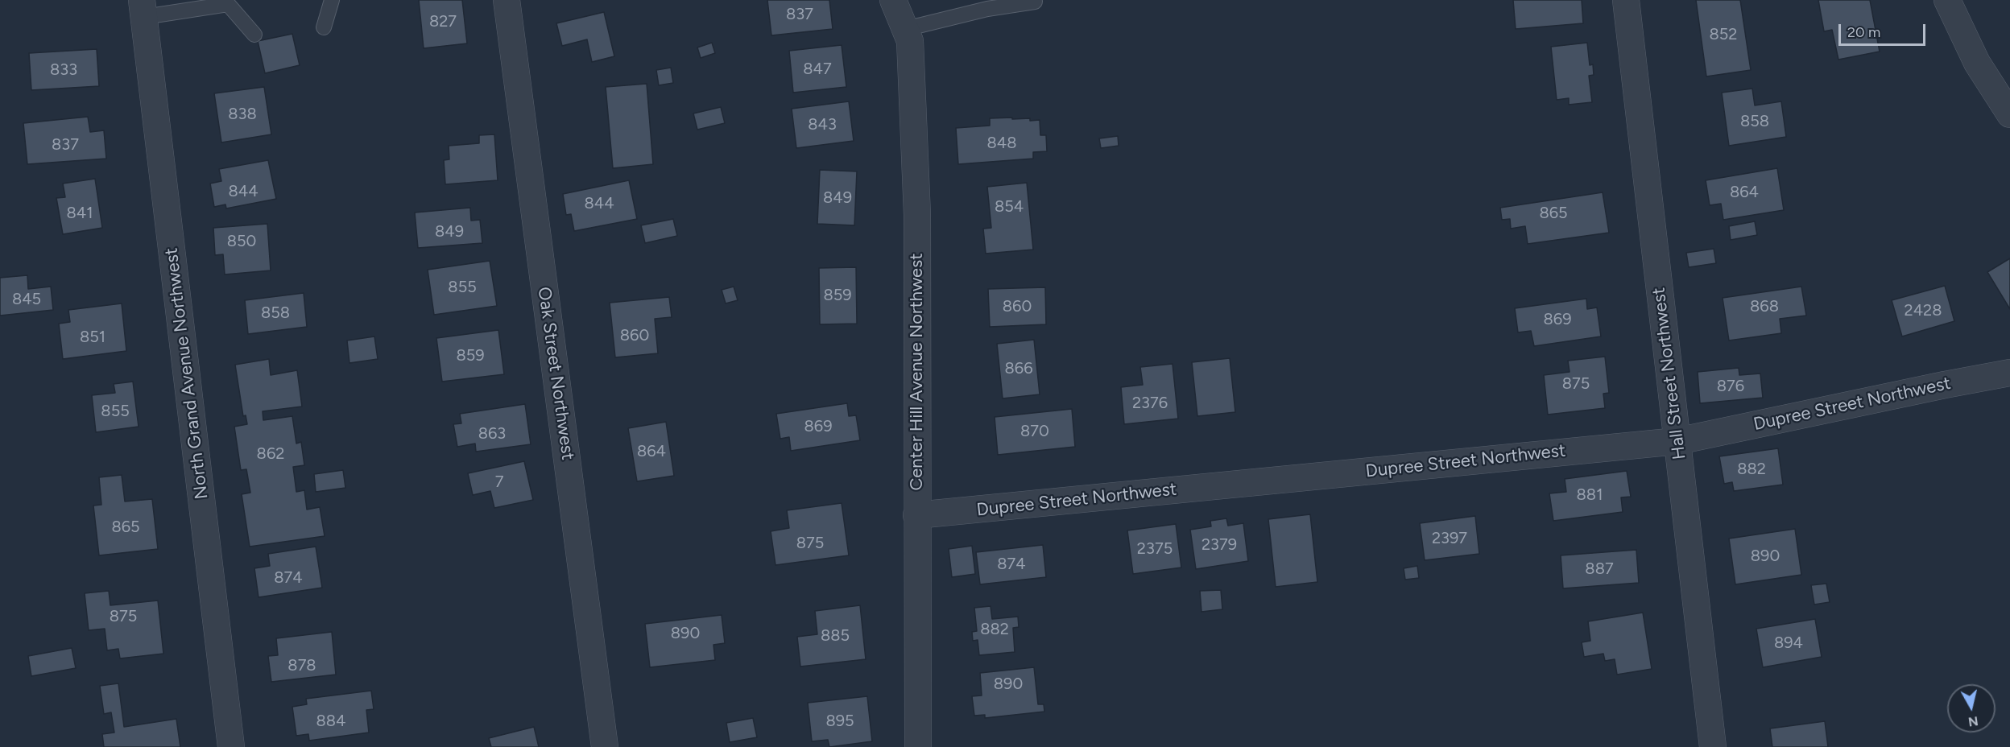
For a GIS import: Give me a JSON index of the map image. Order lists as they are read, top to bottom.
{
  "streets": {
    "street": [
      "Center Hill Avenue Northwest",
      "North Grand Avenue Northwest",
      "Oak Street Northwest",
      "Hall Street Northwest",
      "Dupree Street Northwest"
    ]
  },
  "crossings": [
    ["Center Hill Avenue Northwest", "Dupree Street Northwest"],
    ["Hall Street Northwest", "Dupree Street Northwest"]
  ],
  "house_numbers": [
    "837",
    "827",
    "852",
    "847",
    "833",
    "838",
    "858",
    "843",
    "848",
    "837",
    "844",
    "864",
    "849",
    "844",
    "854",
    "841",
    "865",
    "849",
    "850",
    "855",
    "859",
    "845",
    "860",
    "868",
    "2428",
    "858",
    "869",
    "860",
    "851",
    "859",
    "866",
    "875",
    "876",
    "2376",
    "855",
    "869",
    "870",
    "863",
    "864",
    "862",
    "882",
    "7",
    "881",
    "865",
    "2397",
    "875",
    "2379",
    "2375",
    "890",
    "874",
    "887",
    "874",
    "875",
    "882",
    "890",
    "885",
    "894",
    "878",
    "890",
    "884",
    "895"
  ],
  "scale_bar": "20 m",
  "north": "bottom"
}
